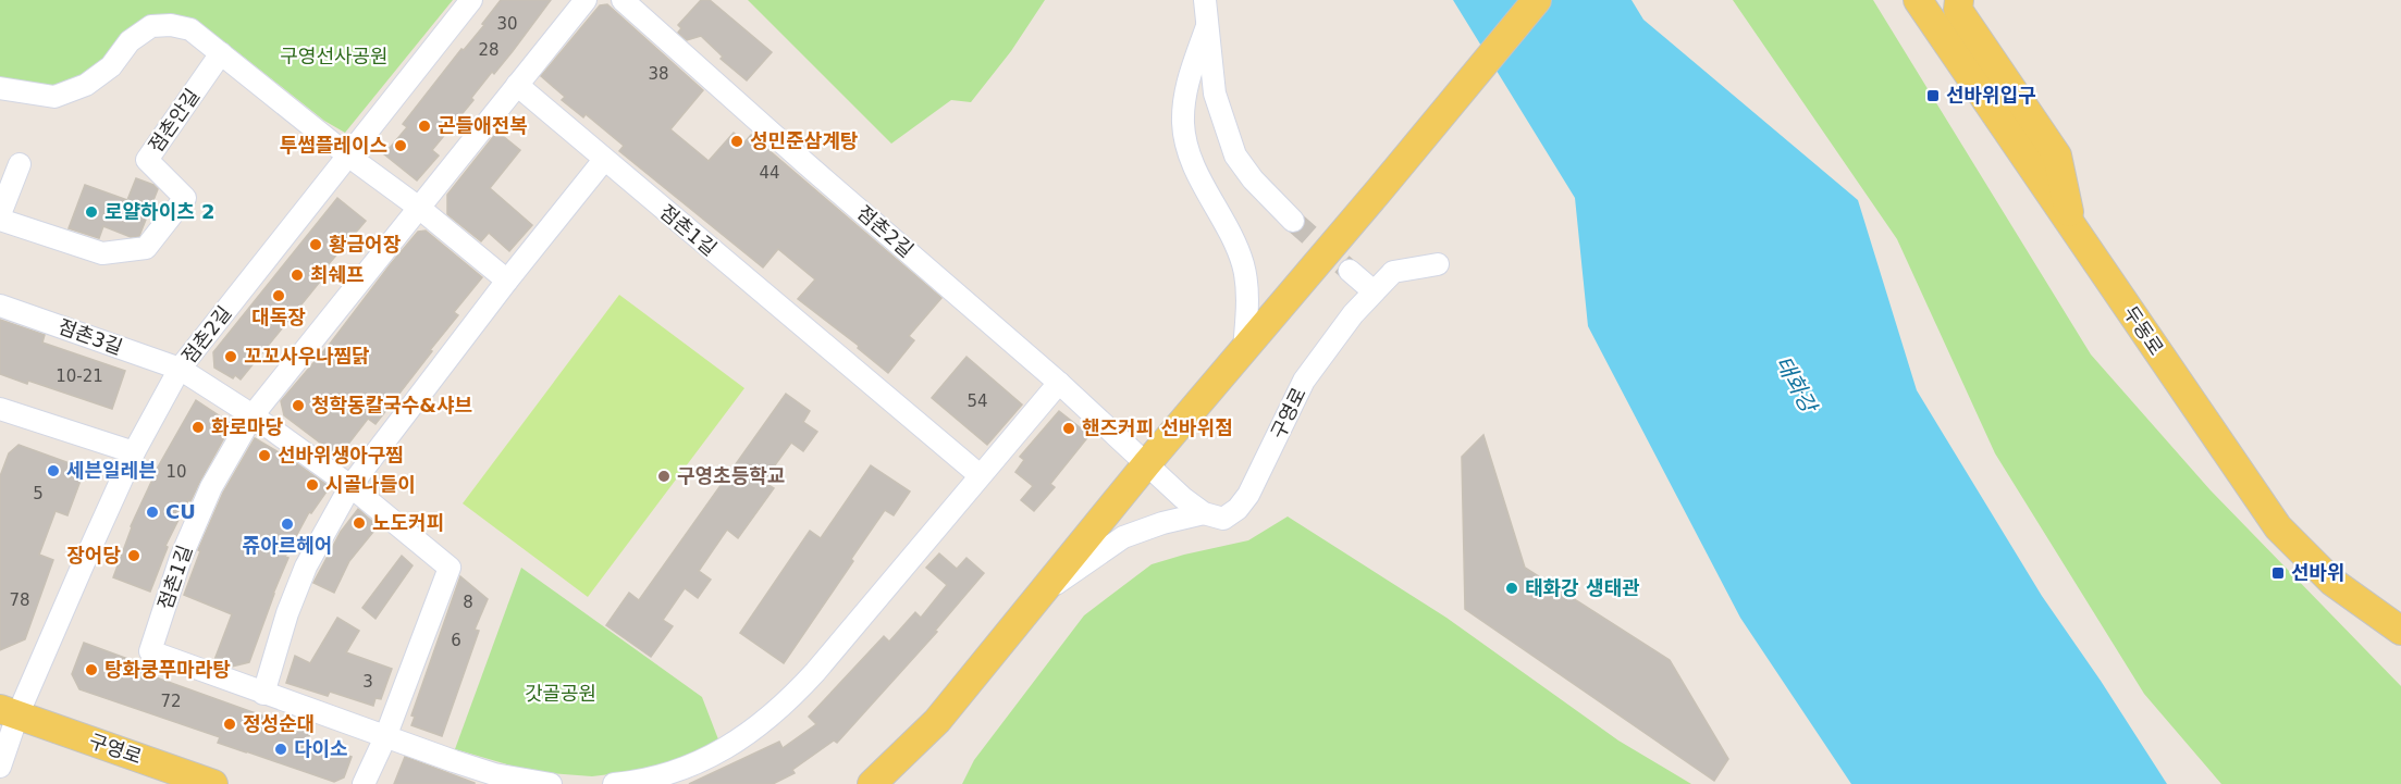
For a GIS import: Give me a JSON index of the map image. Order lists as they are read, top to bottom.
{
  "streets": {
    "main road": ["두동로", "구영로"],
    "street": [
      "점촌안길",
      "점촌1길",
      "점촌2길",
      "점촌3길"
    ]
  },
  "crossings": [
    ["점촌1길", "점촌3길"],
    ["점촌2길", "점촌3길"],
    ["점촌2길", "구영로"]
  ],
  "water": ["태화강"],
  "parks": ["구영선사공원", "갓골공원"],
  "places": {
    "transit": ["선바위입구", "선바위"],
    "other": [
      "곤들애전복",
      "성민준삼계탕",
      "투썸플레이스",
      "로얄하이츠 2",
      "황금어장",
      "최쉐프",
      "대독장",
      "꼬꼬사우나찜닭",
      "청학동칼국수&샤브",
      "화로마당",
      "핸즈커피 선바위점",
      "선바위생아구찜",
      "세븐일레븐",
      "구영초등학교",
      "시골나들이",
      "CU",
      "노도커피",
      "쥬아르헤어",
      "장어당",
      "태화강 생태관",
      "탕화쿵푸마라탕",
      "정성순대",
      "다이소"
    ]
  },
  "house_numbers": [
    "30",
    "28",
    "38",
    "44",
    "10-21",
    "54",
    "10",
    "5",
    "78",
    "8",
    "6",
    "3",
    "72"
  ]
}
